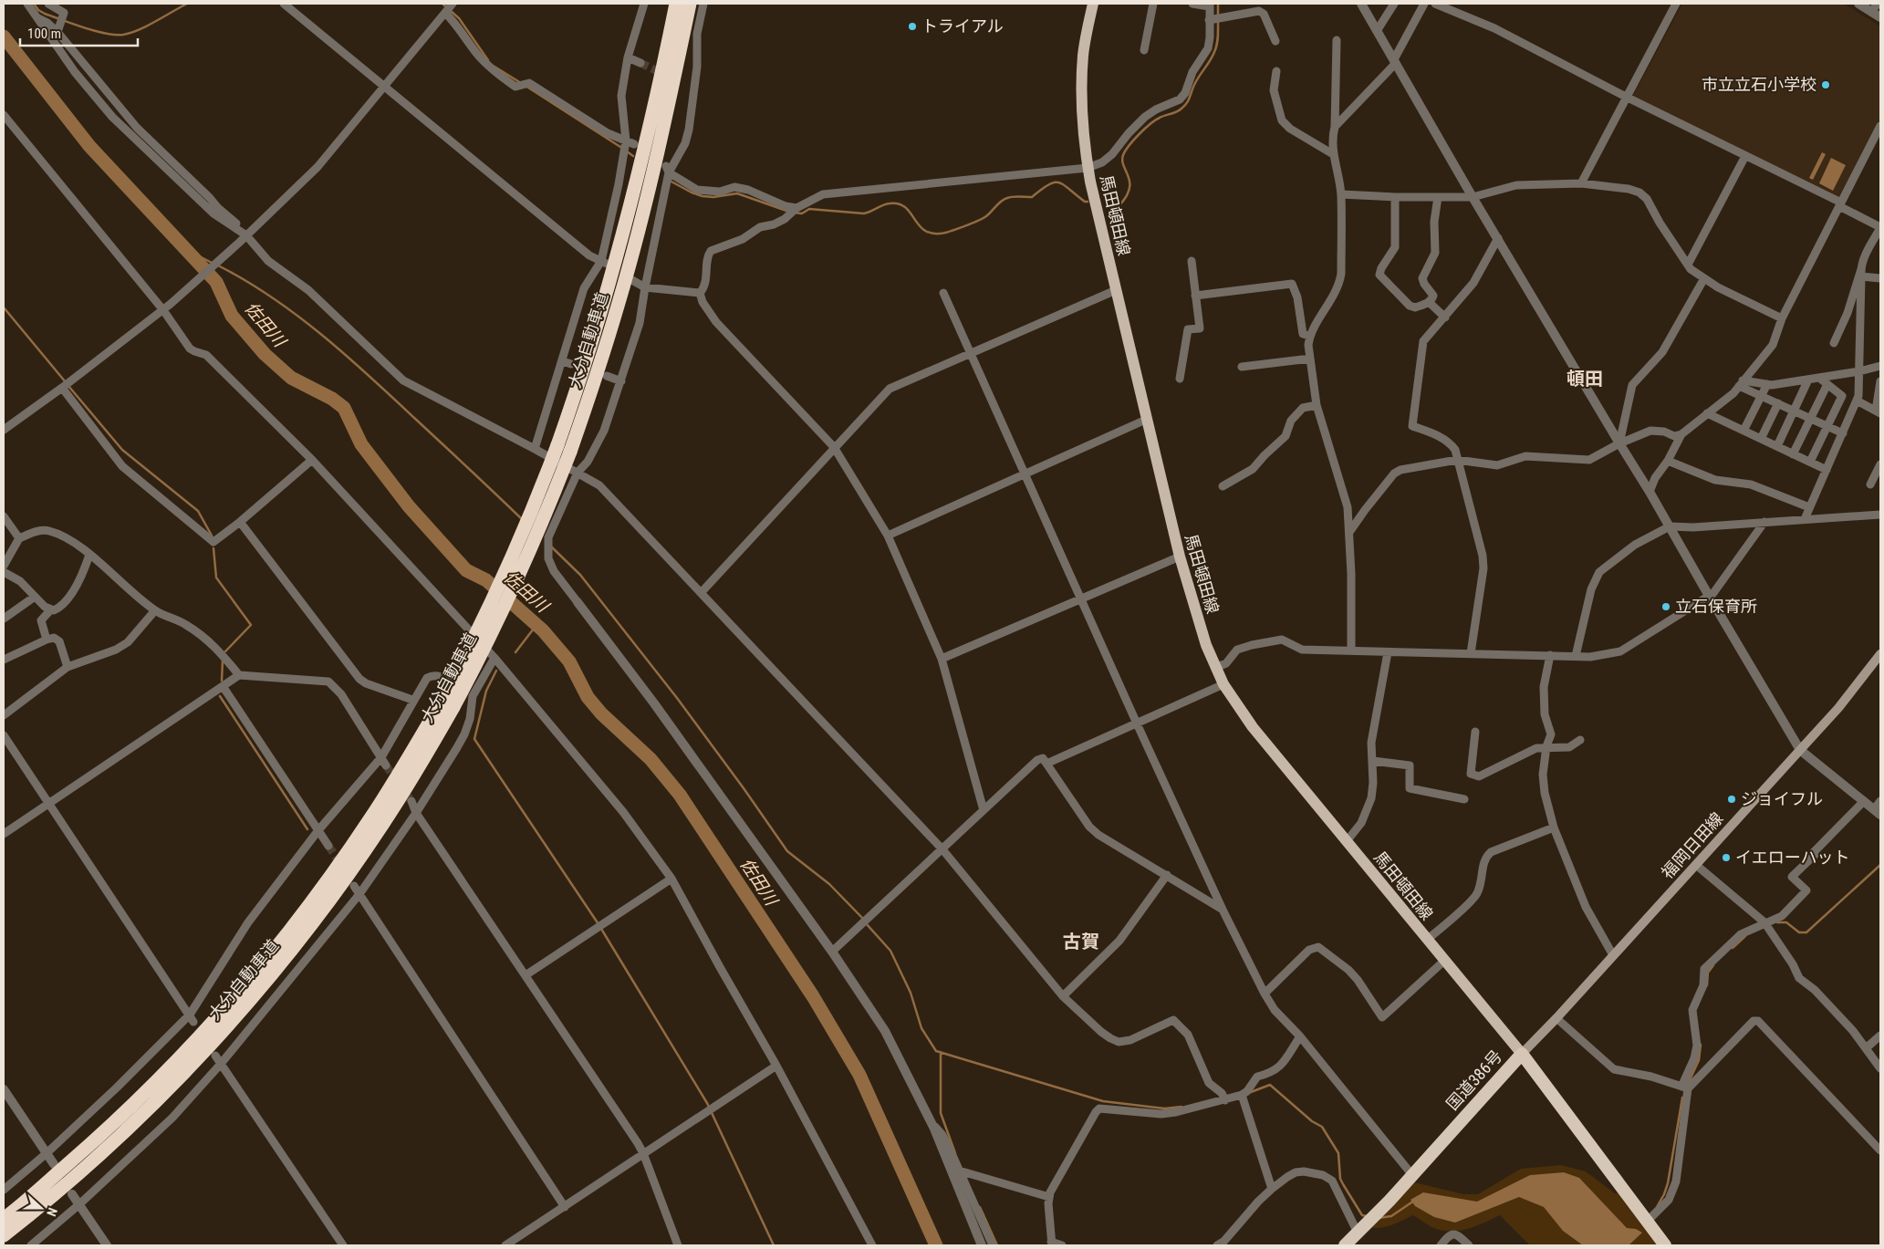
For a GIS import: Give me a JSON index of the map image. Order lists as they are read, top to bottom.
{
  "streets": {
    "highway": ["大分自動車道", "国道386号"],
    "main road": ["馬田頓田線", "福岡日田線"]
  },
  "crossings": [
    ["馬田頓田線", "福岡日田線"],
    ["馬田頓田線", "国道386号"],
    ["福岡日田線", "国道386号"]
  ],
  "districts": ["頓田", "古賀"],
  "water": ["佐田川"],
  "places": [
    "トライアル",
    "市立立石小学校",
    "立石保育所",
    "ジョイフル",
    "イエローハット"
  ],
  "scale_bar": "100 m",
  "north": "right"
}
